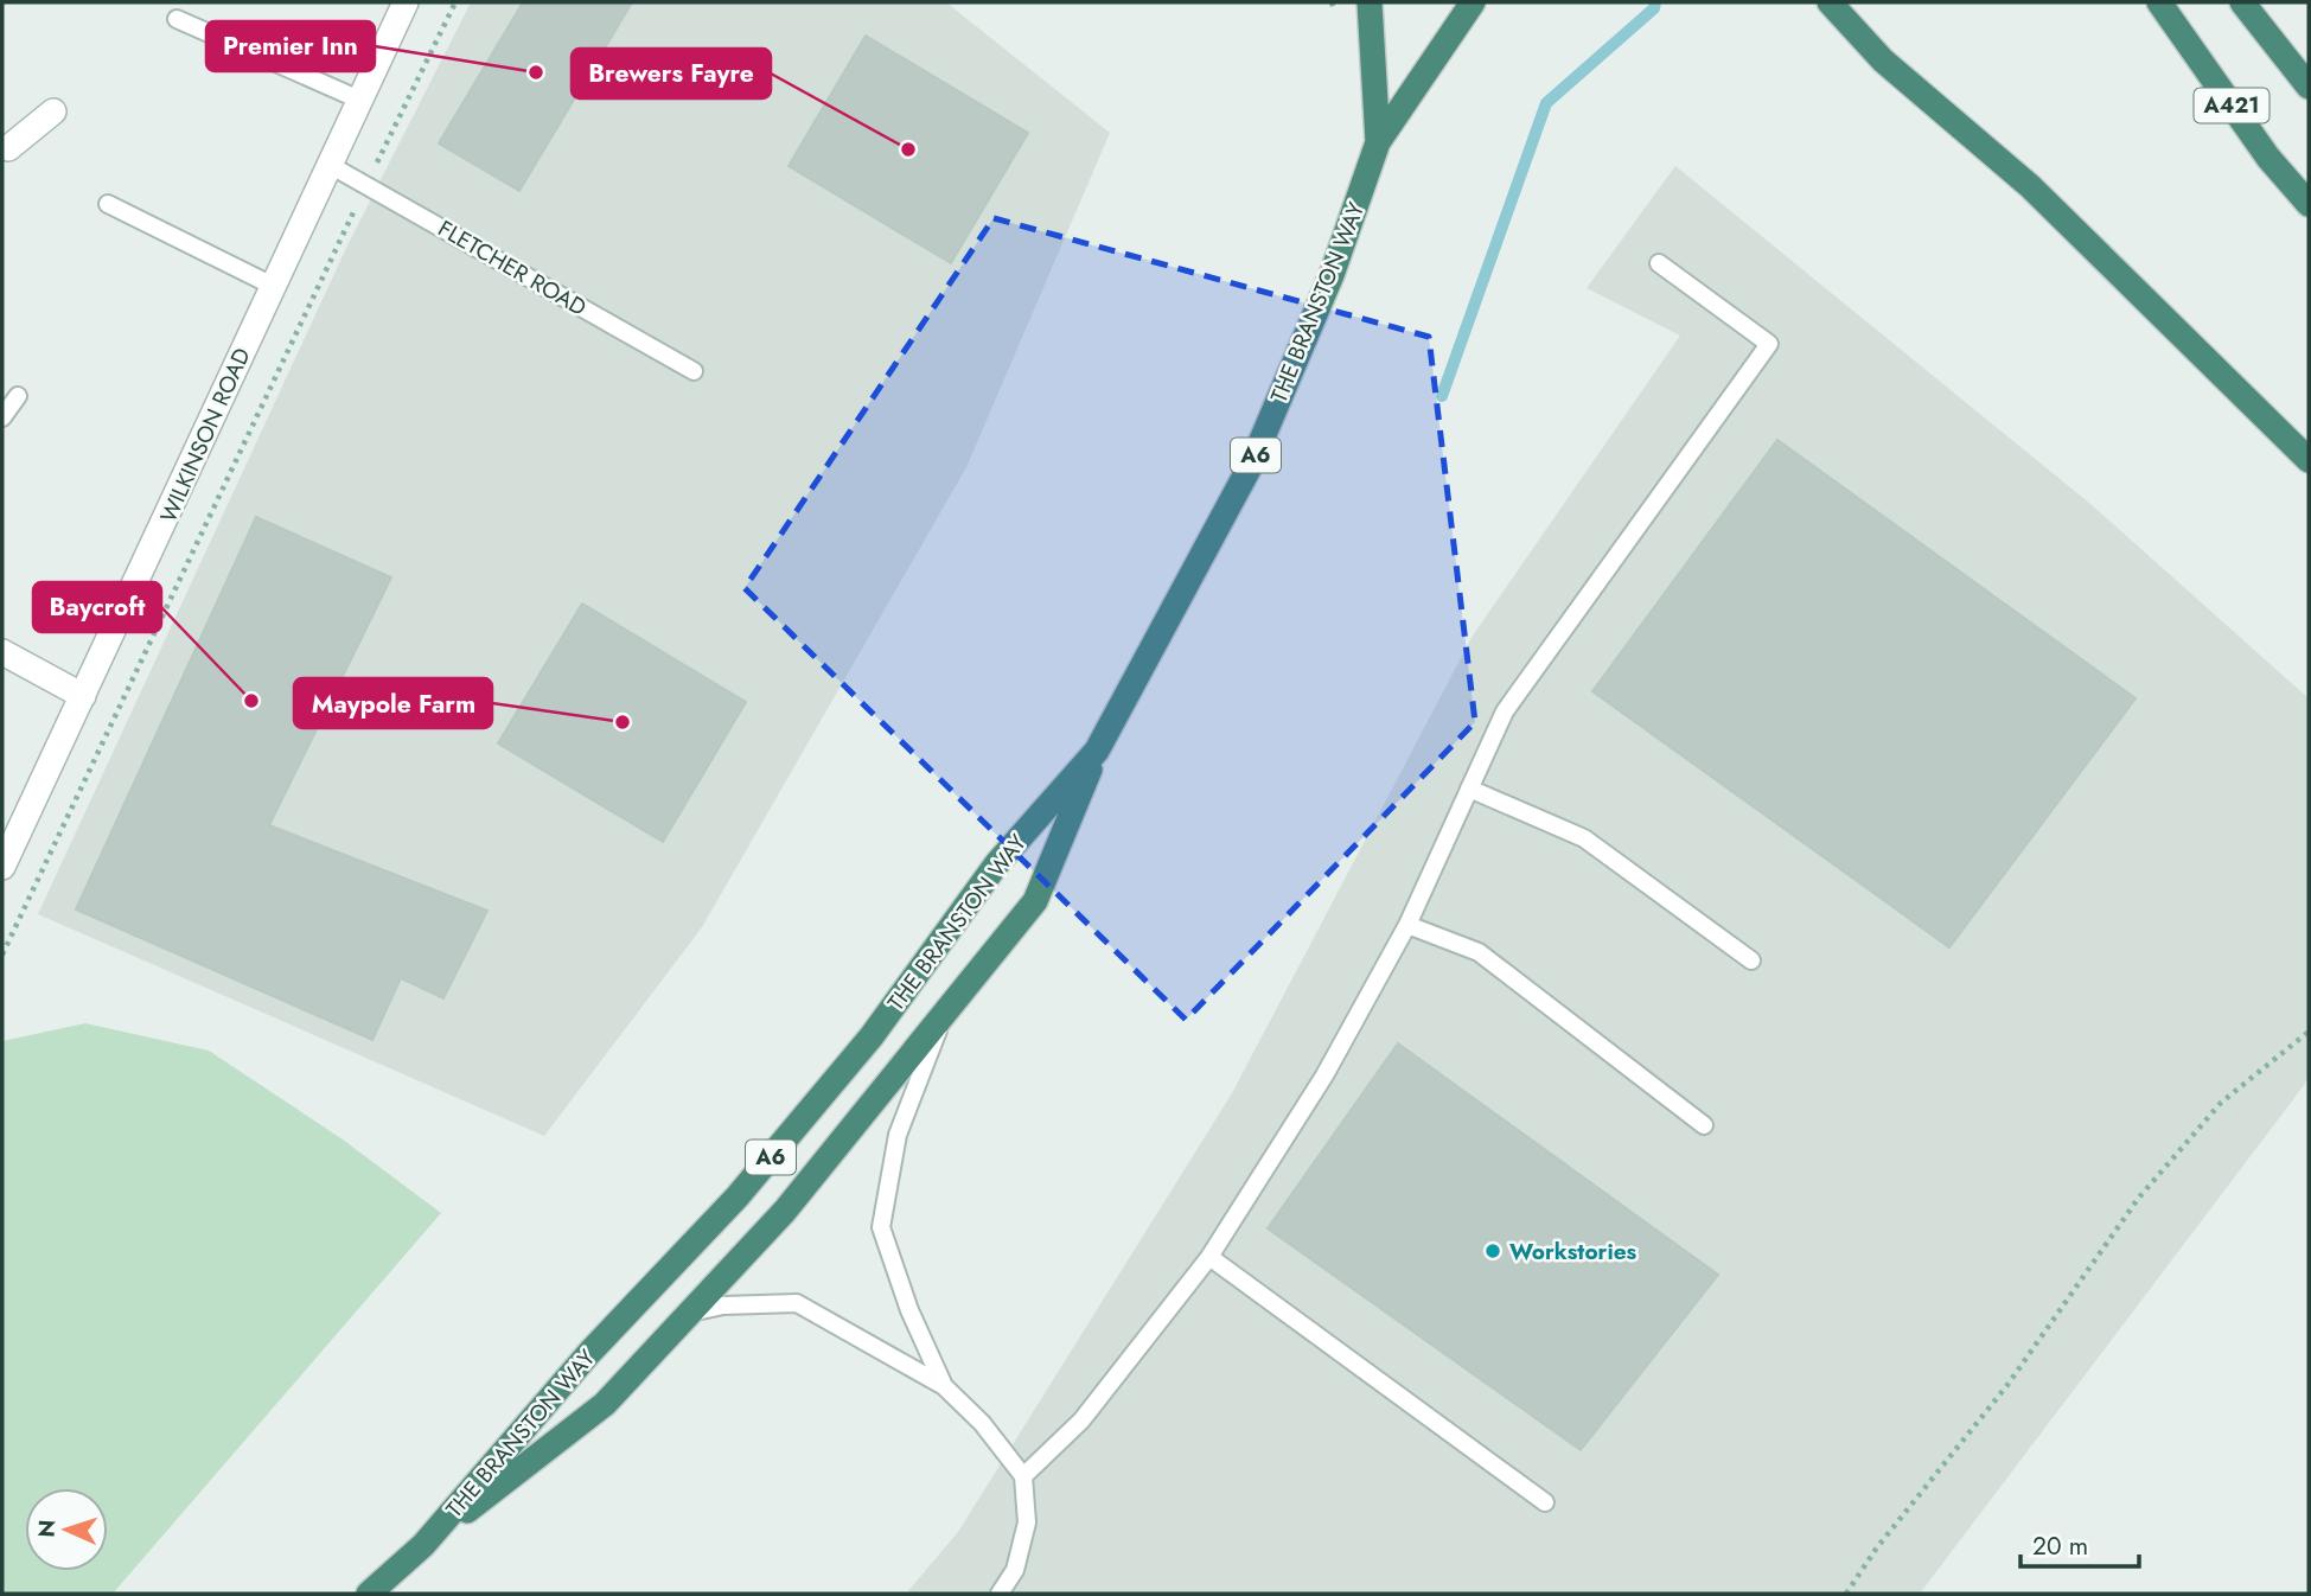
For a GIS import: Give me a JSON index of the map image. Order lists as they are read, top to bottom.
{
  "streets": {
    "highway": ["A421", "THE BRANSTON WAY", "A6"],
    "street": ["WILKINSON ROAD"],
    "lane": ["FLETCHER ROAD"]
  },
  "crossings": [
    ["FLETCHER ROAD", "WILKINSON ROAD"]
  ],
  "places": [
    "Premier Inn",
    "Brewers Fayre",
    "Baycroft",
    "Maypole Farm",
    "Workstories"
  ],
  "scale_bar": "20 m",
  "north": "left"
}
